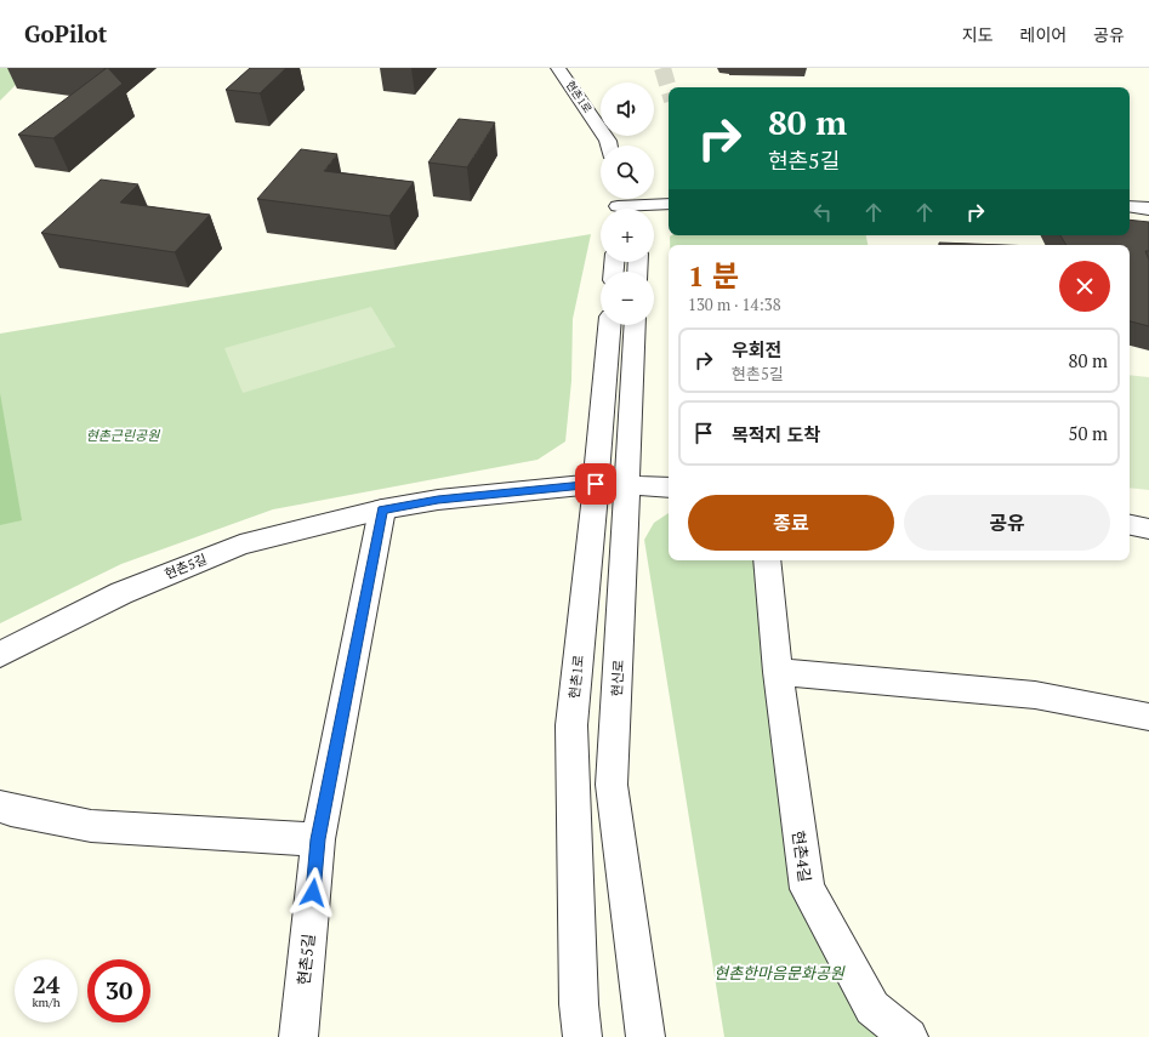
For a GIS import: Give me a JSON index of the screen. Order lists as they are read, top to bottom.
{
  "streets": {
    "street": [
      "현촌1로",
      "현촌5길",
      "현신로",
      "현촌4길"
    ]
  },
  "crossings": [
    ["현촌1로", "현촌5길"]
  ],
  "parks": ["현촌근린공원", "현촌한마음문화공원"],
  "page": {
    "header": "GoPilot",
    "nav": ["지도", "레이어", "공유"],
    "map_buttons": ["+", "−"],
    "turn": ["80 m", "현촌5길"],
    "heading": ["1 분", "130 m · 14:38"],
    "list": [
      {
        "name": "우회전",
        "note": "현촌5길",
        "value": "80 m"
      },
      {
        "name": "목적지 도착",
        "value": "50 m"
      }
    ],
    "buttons": ["종료", "공유"],
    "speed": "24 km/h",
    "limit": "30"
  }
}
